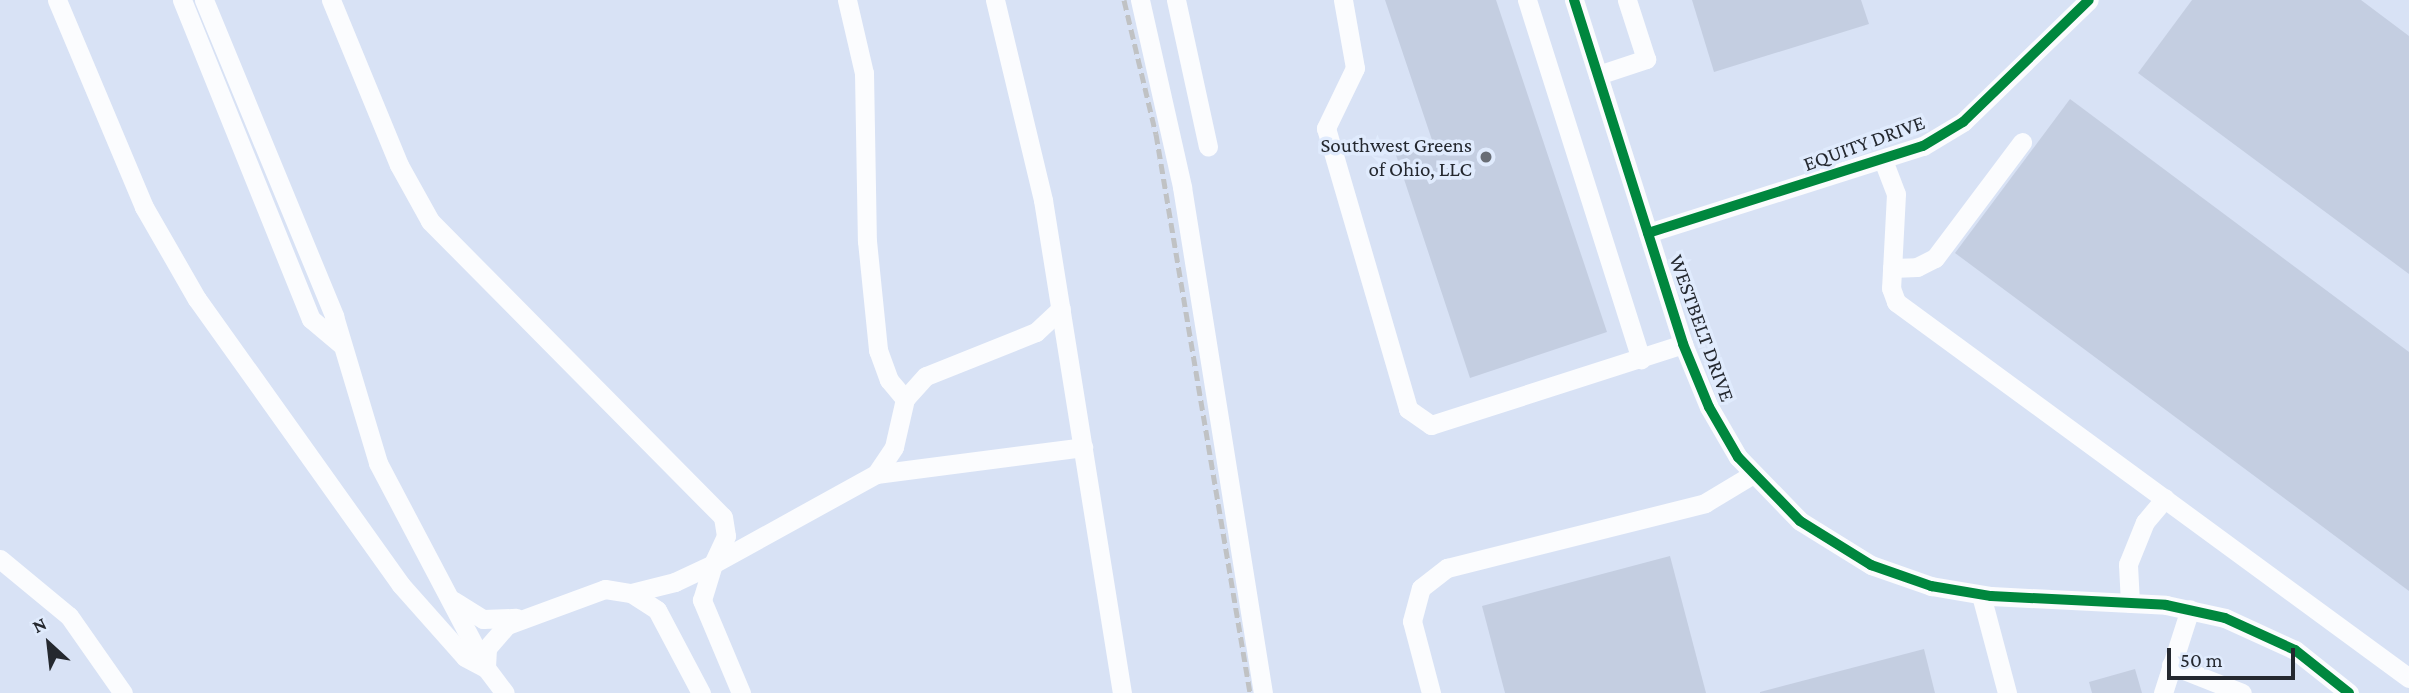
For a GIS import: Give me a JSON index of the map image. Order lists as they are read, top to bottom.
{
  "streets": {
    "street": ["EQUITY DRIVE", "WESTBELT DRIVE"]
  },
  "crossings": [
    ["EQUITY DRIVE", "WESTBELT DRIVE"]
  ],
  "places": ["Southwest Greens of Ohio, LLC"],
  "scale_bar": "50 m",
  "north": "top left"
}
